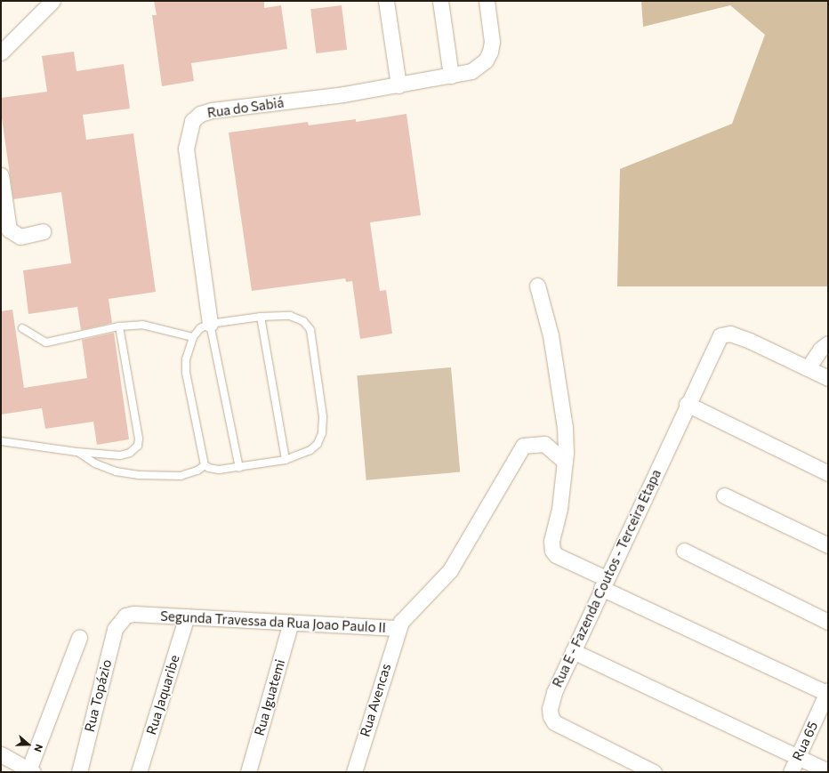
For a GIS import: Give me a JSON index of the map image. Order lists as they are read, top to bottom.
{
  "streets": {
    "street": [
      "Rua do Sabiá",
      "Rua E - Fazenda Coutos - Terceira Etapa",
      "Segunda Travessa da Rua Joao Paulo II",
      "Rua Jaquaribe",
      "Rua Topázio",
      "Rua Iguatemi",
      "Rua Avencas",
      "Rua 65"
    ]
  },
  "crossings": [
    ["Segunda Travessa da Rua Joao Paulo II", "Rua Jaquaribe"],
    ["Segunda Travessa da Rua Joao Paulo II", "Rua Topázio"],
    ["Segunda Travessa da Rua Joao Paulo II", "Rua Iguatemi"],
    ["Segunda Travessa da Rua Joao Paulo II", "Rua Avencas"]
  ],
  "north": "right"
}
